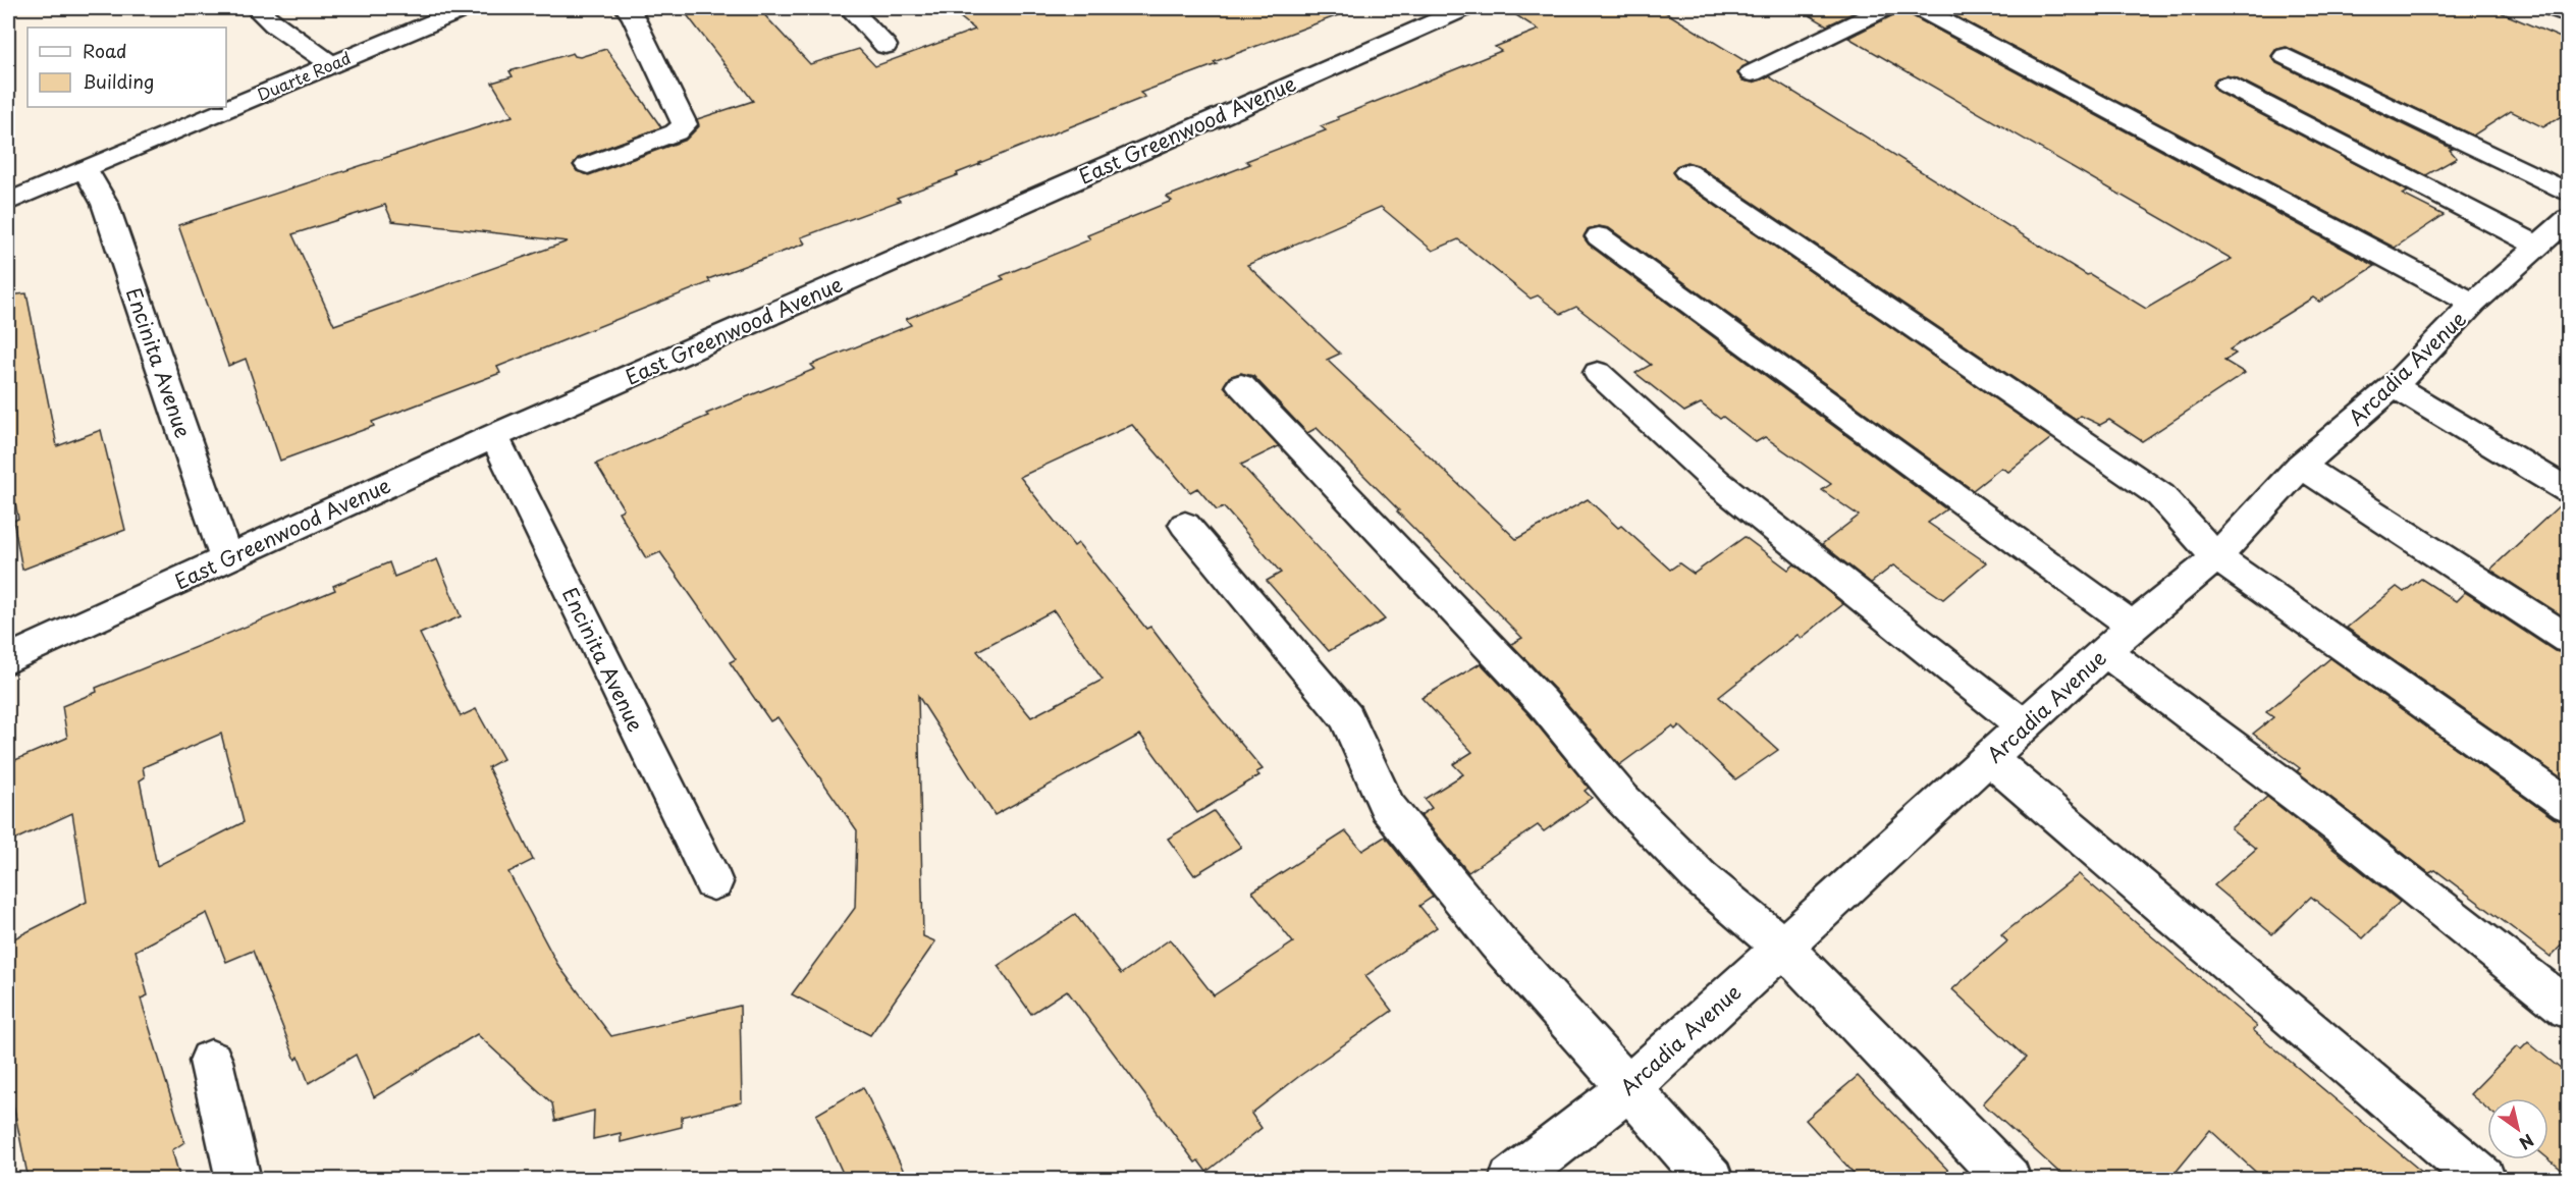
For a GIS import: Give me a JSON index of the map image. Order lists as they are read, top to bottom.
{
  "streets": {
    "street": [
      "Duarte Road",
      "East Greenwood Avenue",
      "Encinita Avenue",
      "Arcadia Avenue"
    ]
  },
  "crossings": [
    ["Duarte Road", "Encinita Avenue"],
    ["East Greenwood Avenue", "Encinita Avenue"]
  ],
  "legend": ["Road", "Building"],
  "north": "bottom right"
}
